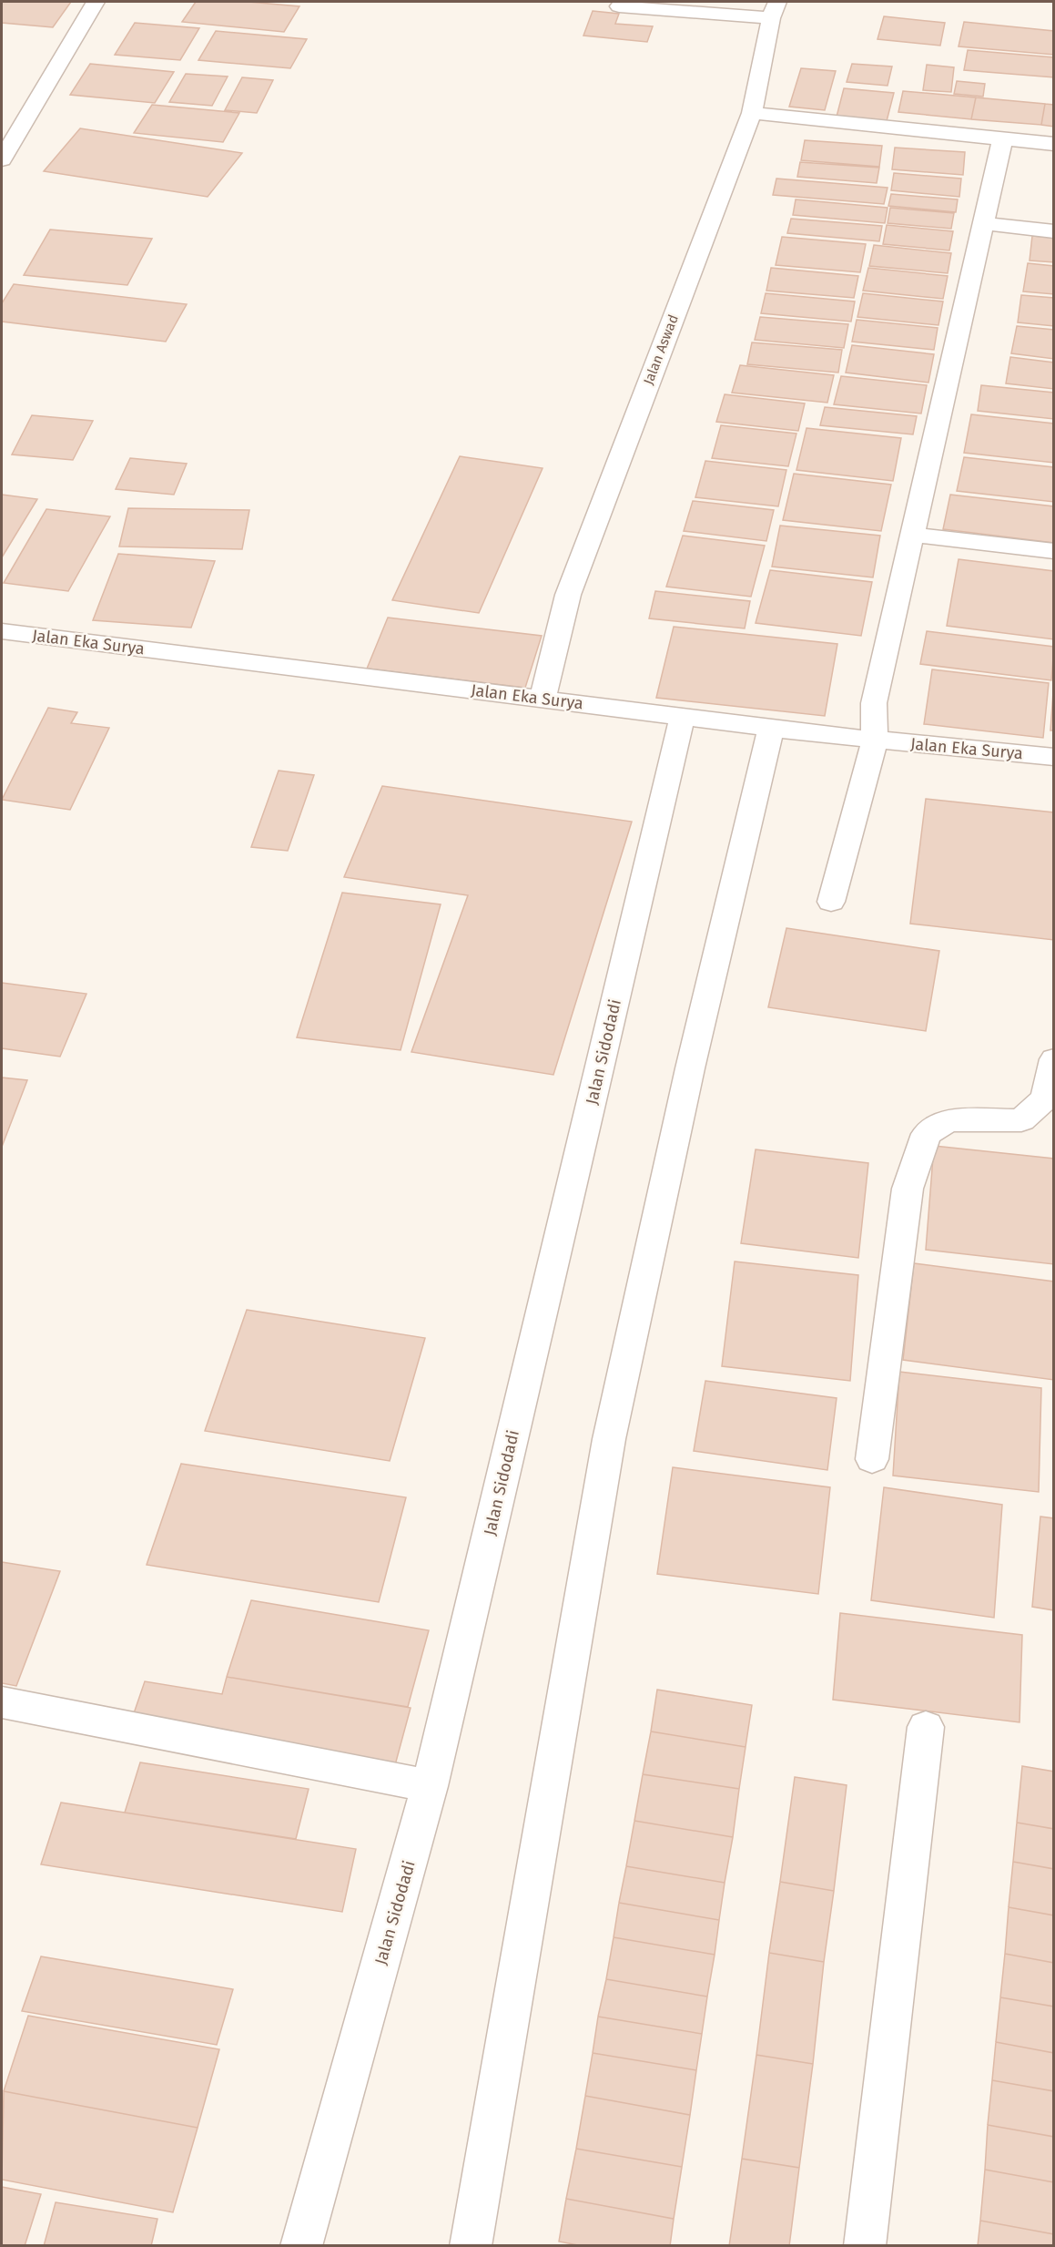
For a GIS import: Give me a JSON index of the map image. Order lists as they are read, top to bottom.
{
  "streets": {
    "street": ["Jalan Aswad", "Jalan Eka Surya", "Jalan Sidodadi"]
  },
  "crossings": [
    ["Jalan Aswad", "Jalan Eka Surya"],
    ["Jalan Eka Surya", "Jalan Sidodadi"]
  ]
}
